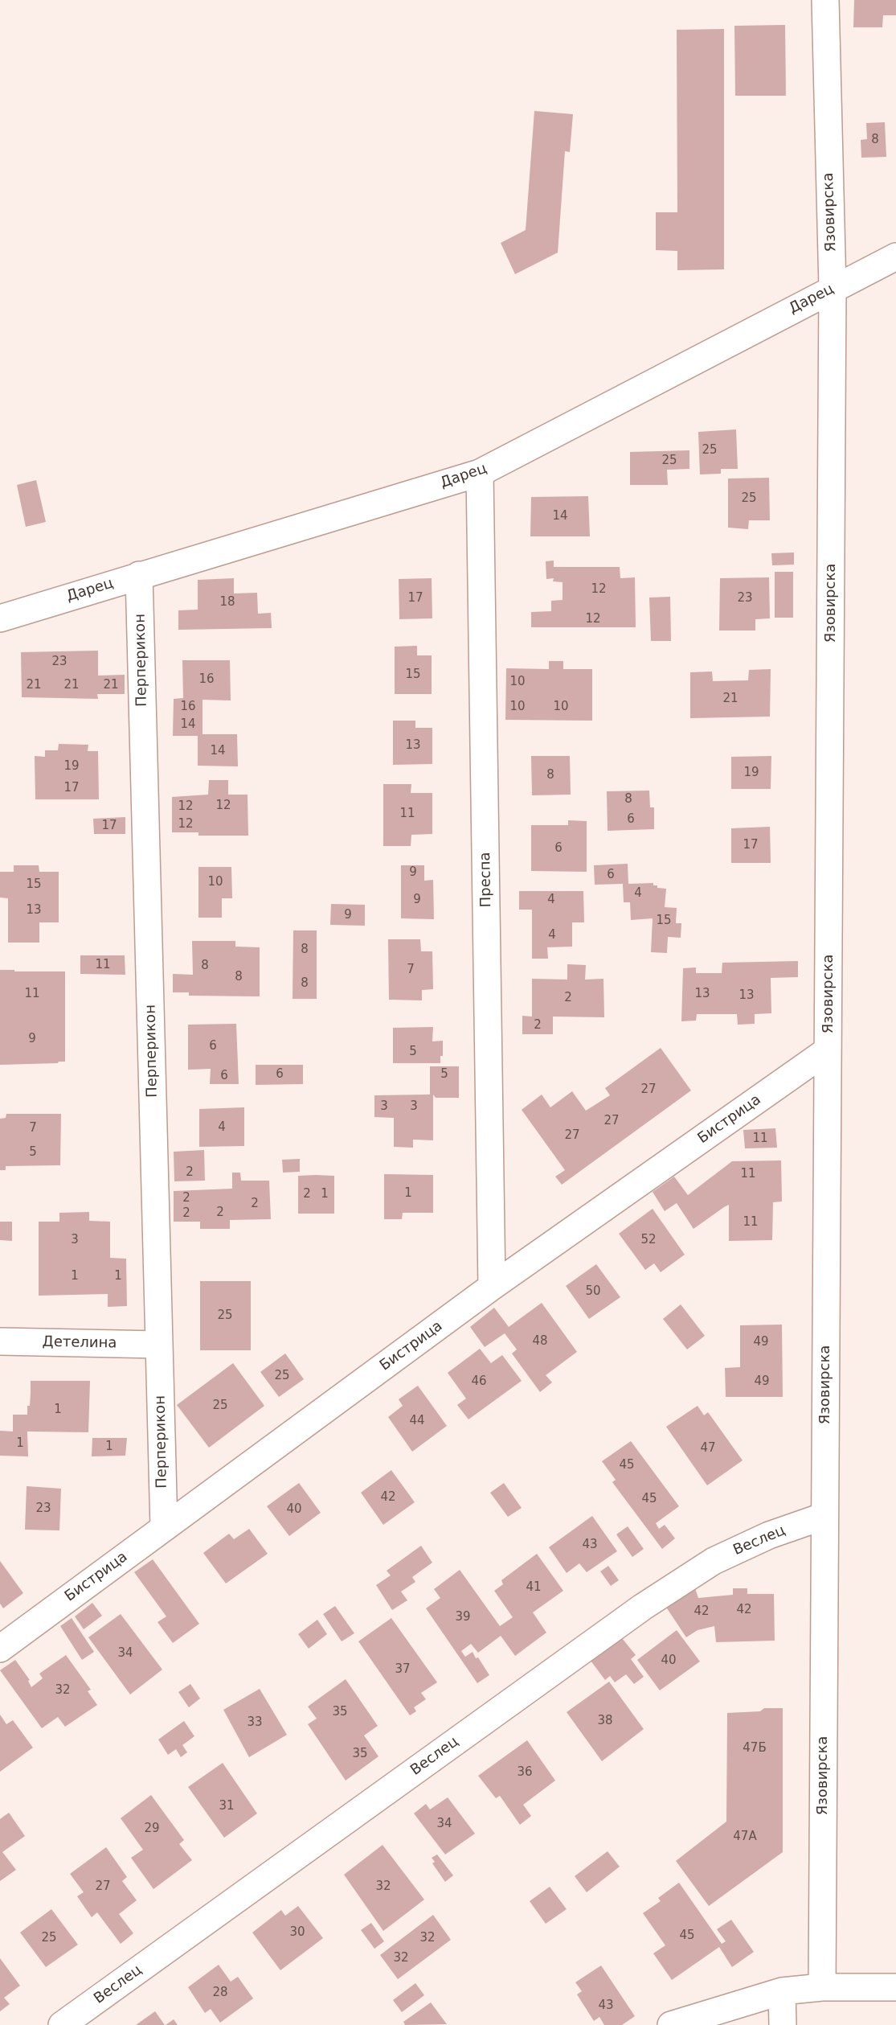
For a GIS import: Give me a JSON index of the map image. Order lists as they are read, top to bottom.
{
  "streets": {
    "street": [
      "Язовирска",
      "Дарец",
      "Перперикон",
      "Преспа",
      "Бистрица",
      "Детелина",
      "Веслец"
    ]
  },
  "crossings": [
    ["Язовирска", "Дарец"],
    ["Язовирска", "Бистрица"],
    ["Язовирска", "Веслец"],
    ["Дарец", "Перперикон"],
    ["Дарец", "Преспа"],
    ["Перперикон", "Бистрица"],
    ["Перперикон", "Детелина"],
    ["Преспа", "Бистрица"]
  ],
  "house_numbers": [
    "8",
    "25",
    "25",
    "25",
    "14",
    "12",
    "17",
    "23",
    "18",
    "12",
    "23",
    "15",
    "16",
    "10",
    "21",
    "21",
    "21",
    "21",
    "16",
    "10",
    "10",
    "14",
    "13",
    "14",
    "19",
    "19",
    "8",
    "17",
    "8",
    "12",
    "12",
    "11",
    "6",
    "12",
    "17",
    "17",
    "6",
    "9",
    "6",
    "10",
    "15",
    "4",
    "9",
    "4",
    "13",
    "9",
    "15",
    "4",
    "8",
    "11",
    "8",
    "7",
    "8",
    "8",
    "11",
    "13",
    "13",
    "2",
    "2",
    "9",
    "6",
    "5",
    "6",
    "5",
    "6",
    "27",
    "3",
    "3",
    "27",
    "4",
    "7",
    "27",
    "11",
    "5",
    "2",
    "11",
    "1",
    "2",
    "1",
    "2",
    "2",
    "2",
    "2",
    "11",
    "3",
    "52",
    "1",
    "1",
    "50",
    "25",
    "48",
    "49",
    "25",
    "46",
    "49",
    "25",
    "1",
    "44",
    "1",
    "1",
    "47",
    "45",
    "42",
    "45",
    "23",
    "40",
    "43",
    "41",
    "42",
    "42",
    "39",
    "34",
    "40",
    "37",
    "32",
    "35",
    "38",
    "33",
    "47Б",
    "35",
    "36",
    "31",
    "34",
    "29",
    "47А",
    "27",
    "32",
    "30",
    "45",
    "25",
    "32",
    "32",
    "28",
    "43"
  ]
}
